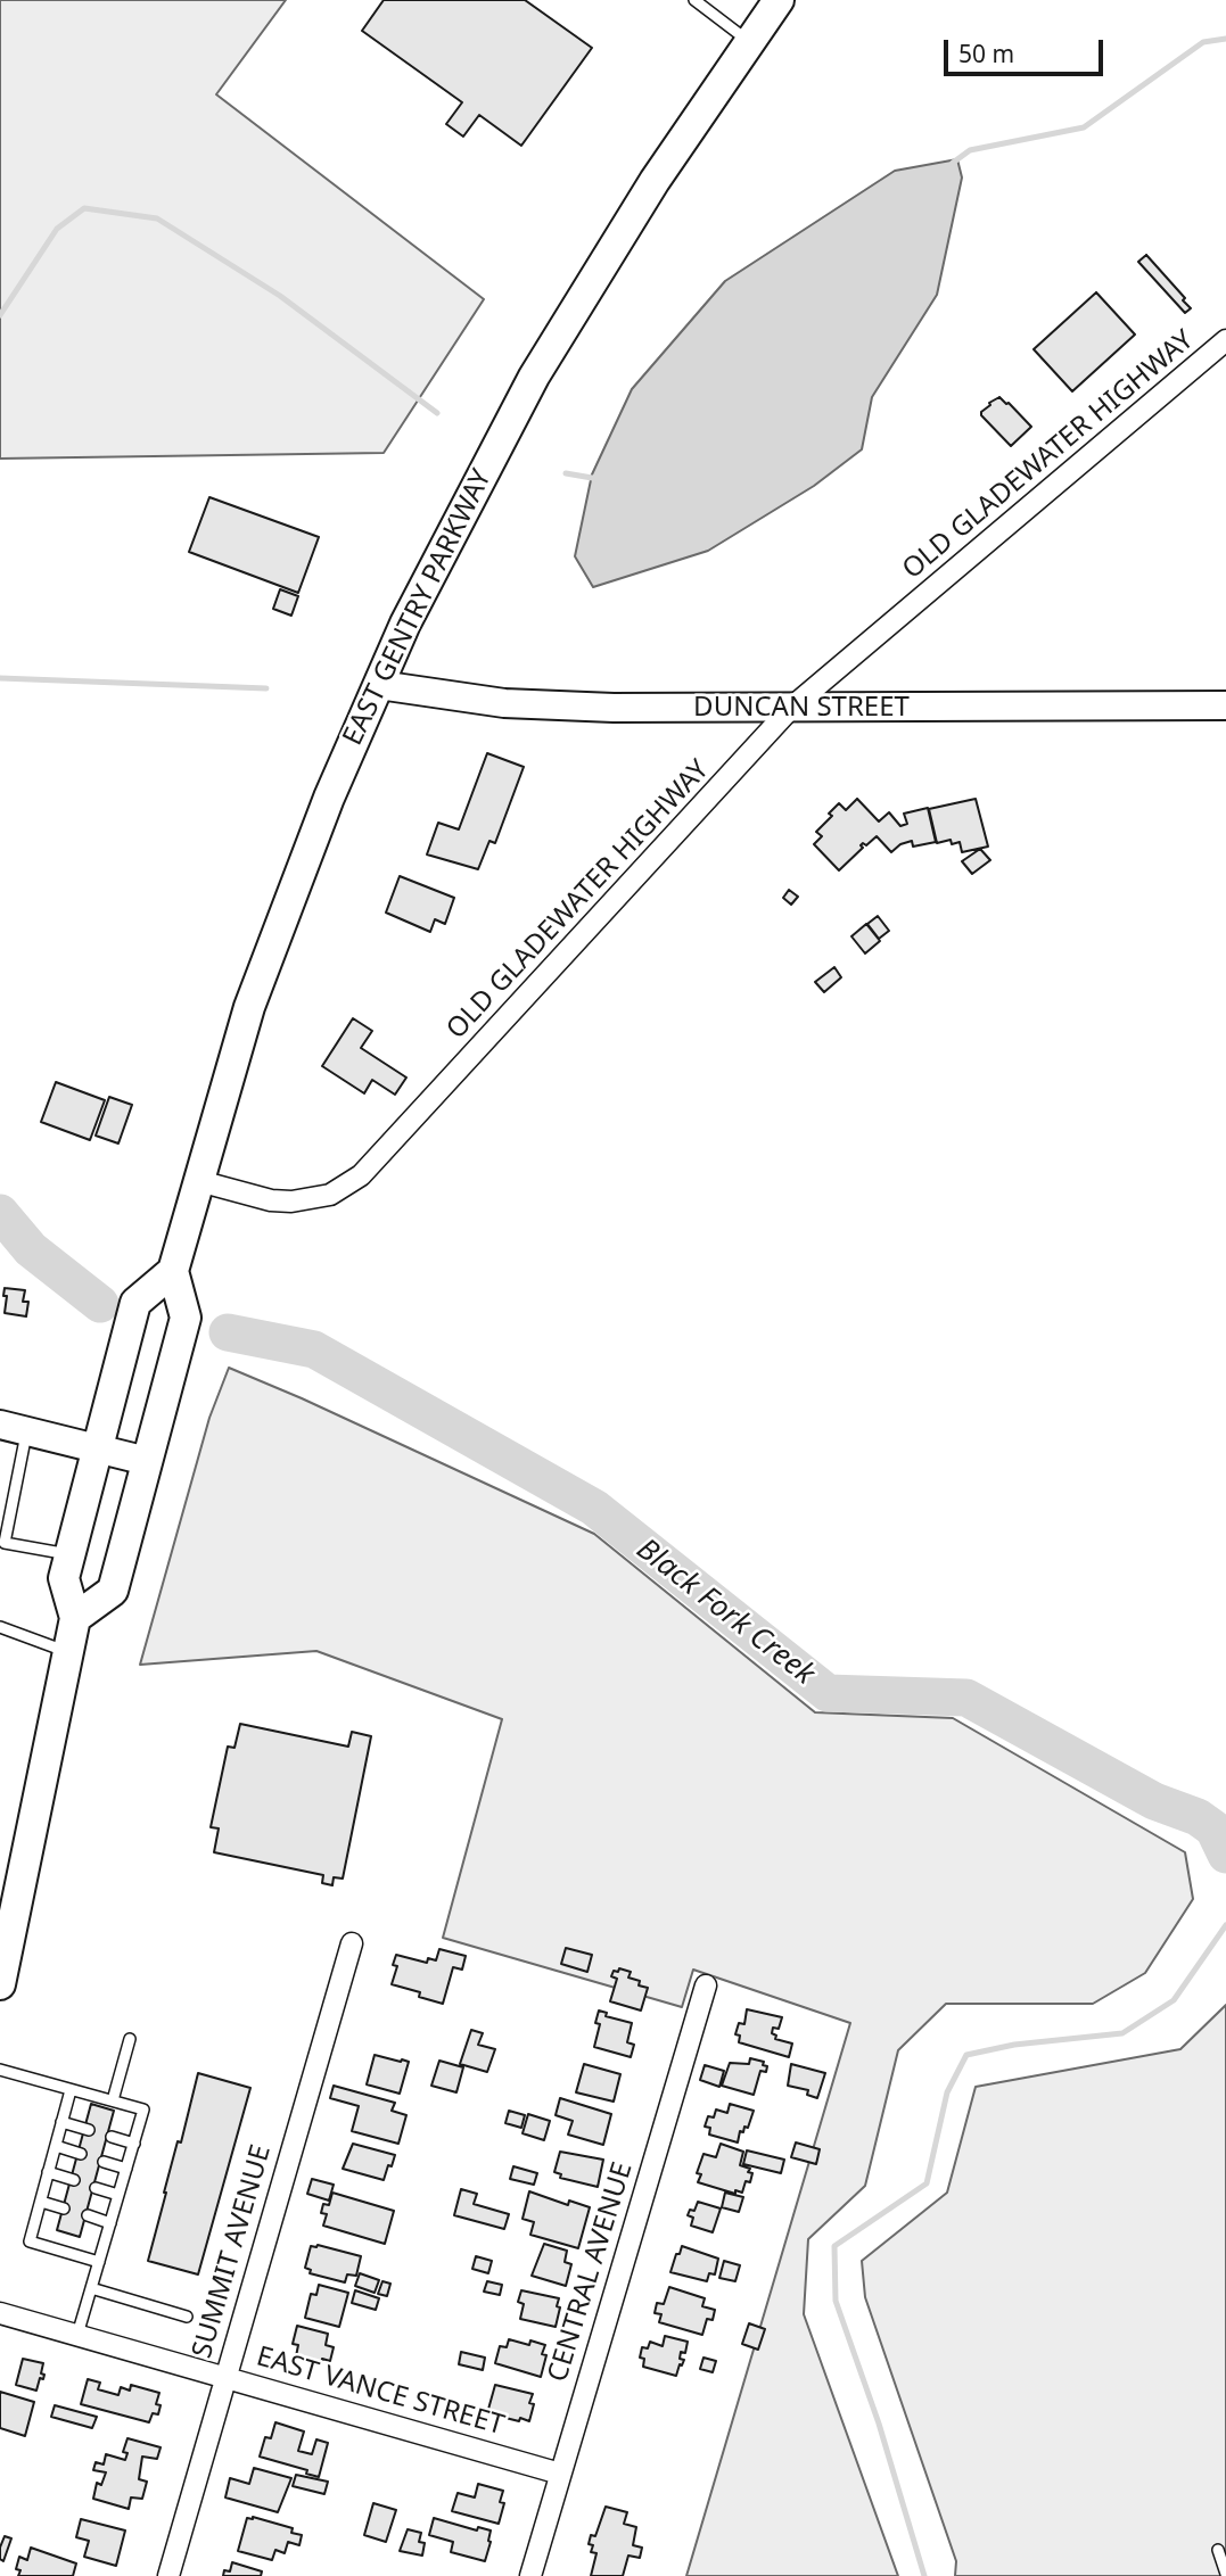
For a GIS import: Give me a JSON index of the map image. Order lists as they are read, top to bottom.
{
  "streets": {
    "main road": ["EAST GENTRY PARKWAY"],
    "street": [
      "OLD GLADEWATER HIGHWAY",
      "DUNCAN STREET",
      "SUMMIT AVENUE",
      "CENTRAL AVENUE",
      "EAST VANCE STREET"
    ]
  },
  "crossings": [
    ["OLD GLADEWATER HIGHWAY", "EAST GENTRY PARKWAY"],
    ["OLD GLADEWATER HIGHWAY", "DUNCAN STREET"],
    ["EAST GENTRY PARKWAY", "DUNCAN STREET"],
    ["SUMMIT AVENUE", "EAST VANCE STREET"],
    ["CENTRAL AVENUE", "EAST VANCE STREET"]
  ],
  "water": ["Black Fork Creek"],
  "scale_bar": "50 m"
}
